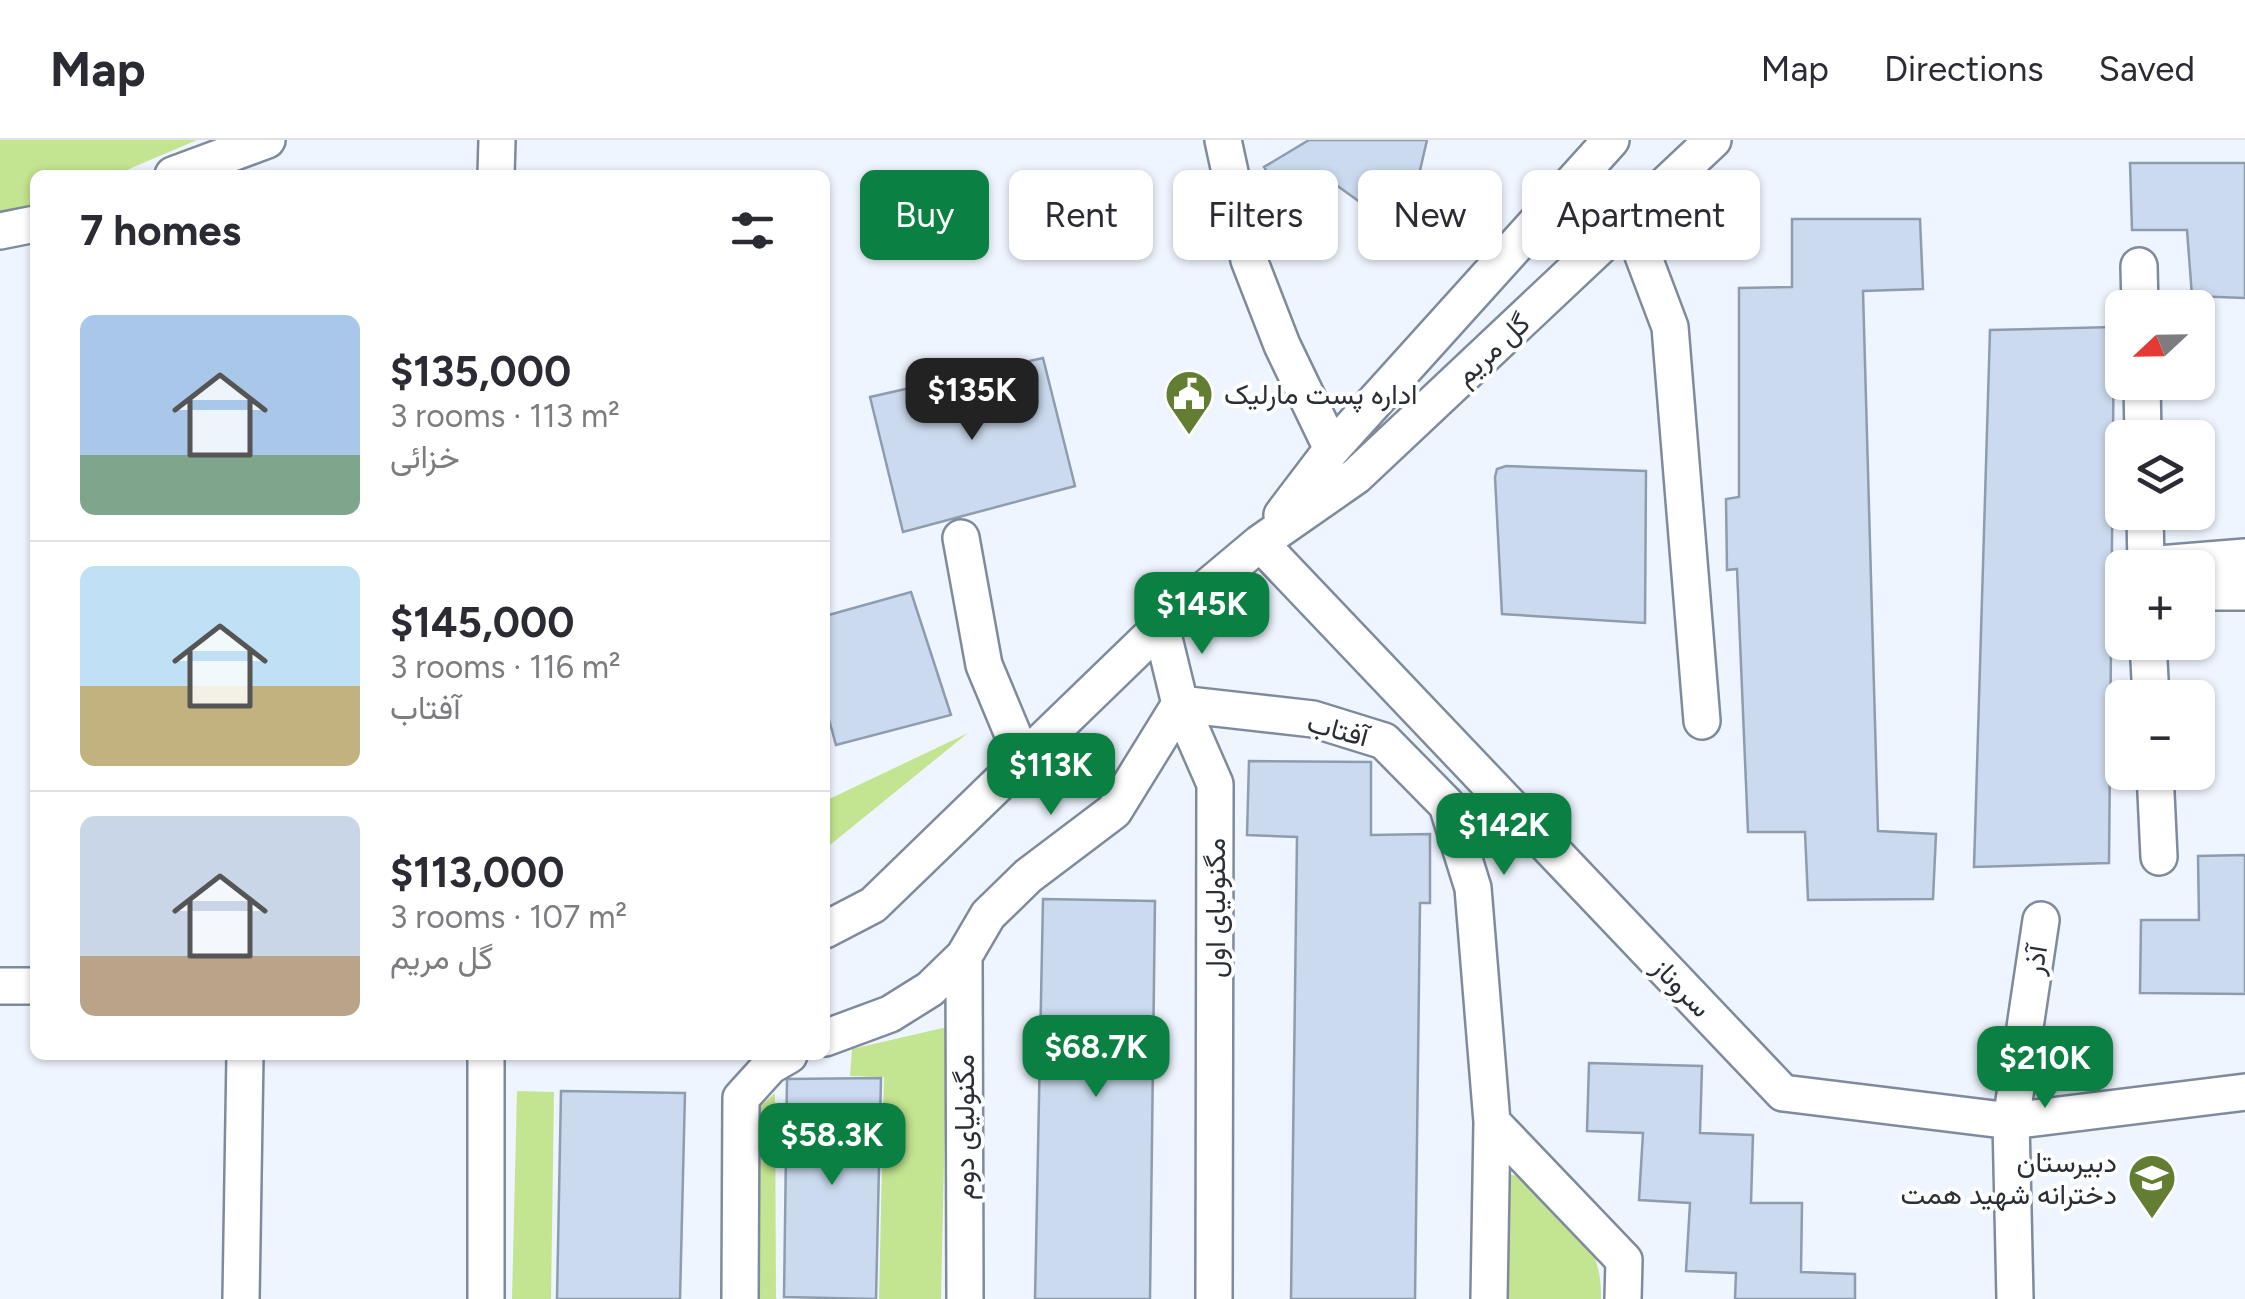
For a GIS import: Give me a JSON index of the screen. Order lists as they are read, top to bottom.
{
  "streets": {
    "street": [
      "گل مریم",
      "آفتاب",
      "مگنولیای اول",
      "آذر",
      "سروناز",
      "مگنولیای دوم"
    ]
  },
  "crossings": [
    ["گل مریم", "مگنولیای اول"],
    ["گل مریم", "سروناز"],
    ["آفتاب", "مگنولیای اول"],
    ["آذر", "سروناز"]
  ],
  "places": {
    "public building": ["اداره پست مارلیک"],
    "school or university": ["دبیرستان دخترانه شهید همت"]
  },
  "north": "left",
  "page": {
    "header": "Map",
    "nav": ["Map", "Directions", "Saved"],
    "chip": [
      "Buy",
      "Rent",
      "Filters",
      "New",
      "Apartment"
    ],
    "heading": "7 homes",
    "map_buttons": ["+", "−"],
    "list": [
      {
        "name": "$135,000",
        "note": "3 rooms · 113 m² · خزائی"
      },
      {
        "name": "$145,000",
        "note": "3 rooms · 116 m² · آفتاب"
      },
      {
        "name": "$113,000",
        "note": "3 rooms · 107 m² · گل مریم"
      }
    ],
    "price": [
      "$135K",
      "$145K",
      "$113K",
      "$142K",
      "$68.7K",
      "$210K",
      "$58.3K"
    ]
  }
}
